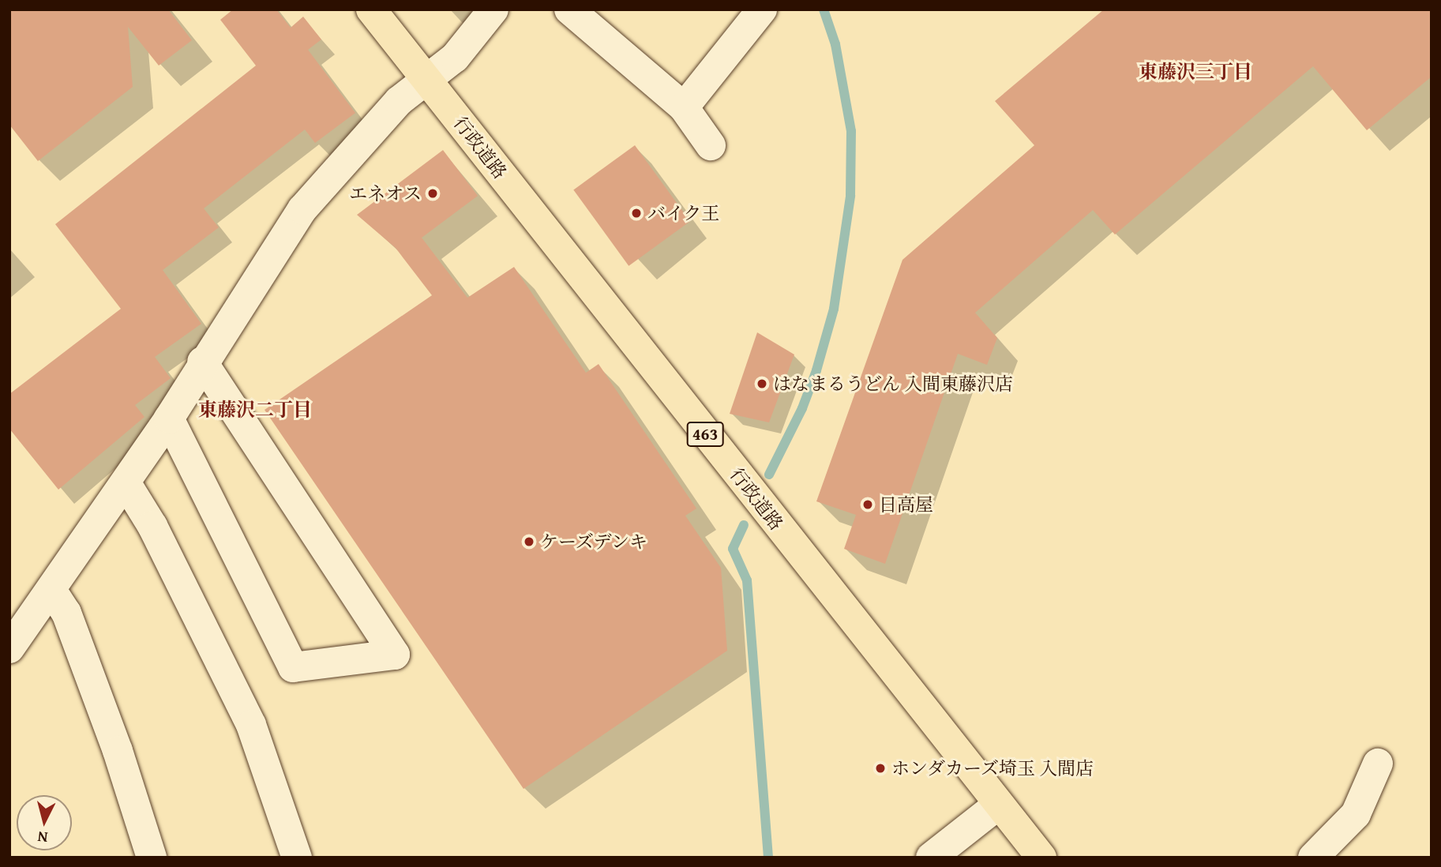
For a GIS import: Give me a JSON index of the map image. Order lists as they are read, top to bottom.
{
  "streets": {
    "highway": ["行政道路", "463"]
  },
  "districts": ["東藤沢三丁目", "東藤沢二丁目"],
  "places": [
    "エネオス",
    "バイク王",
    "はなまるうどん 入間東藤沢店",
    "日高屋",
    "ケーズデンキ",
    "ホンダカーズ埼玉 入間店"
  ],
  "north": "bottom"
}
